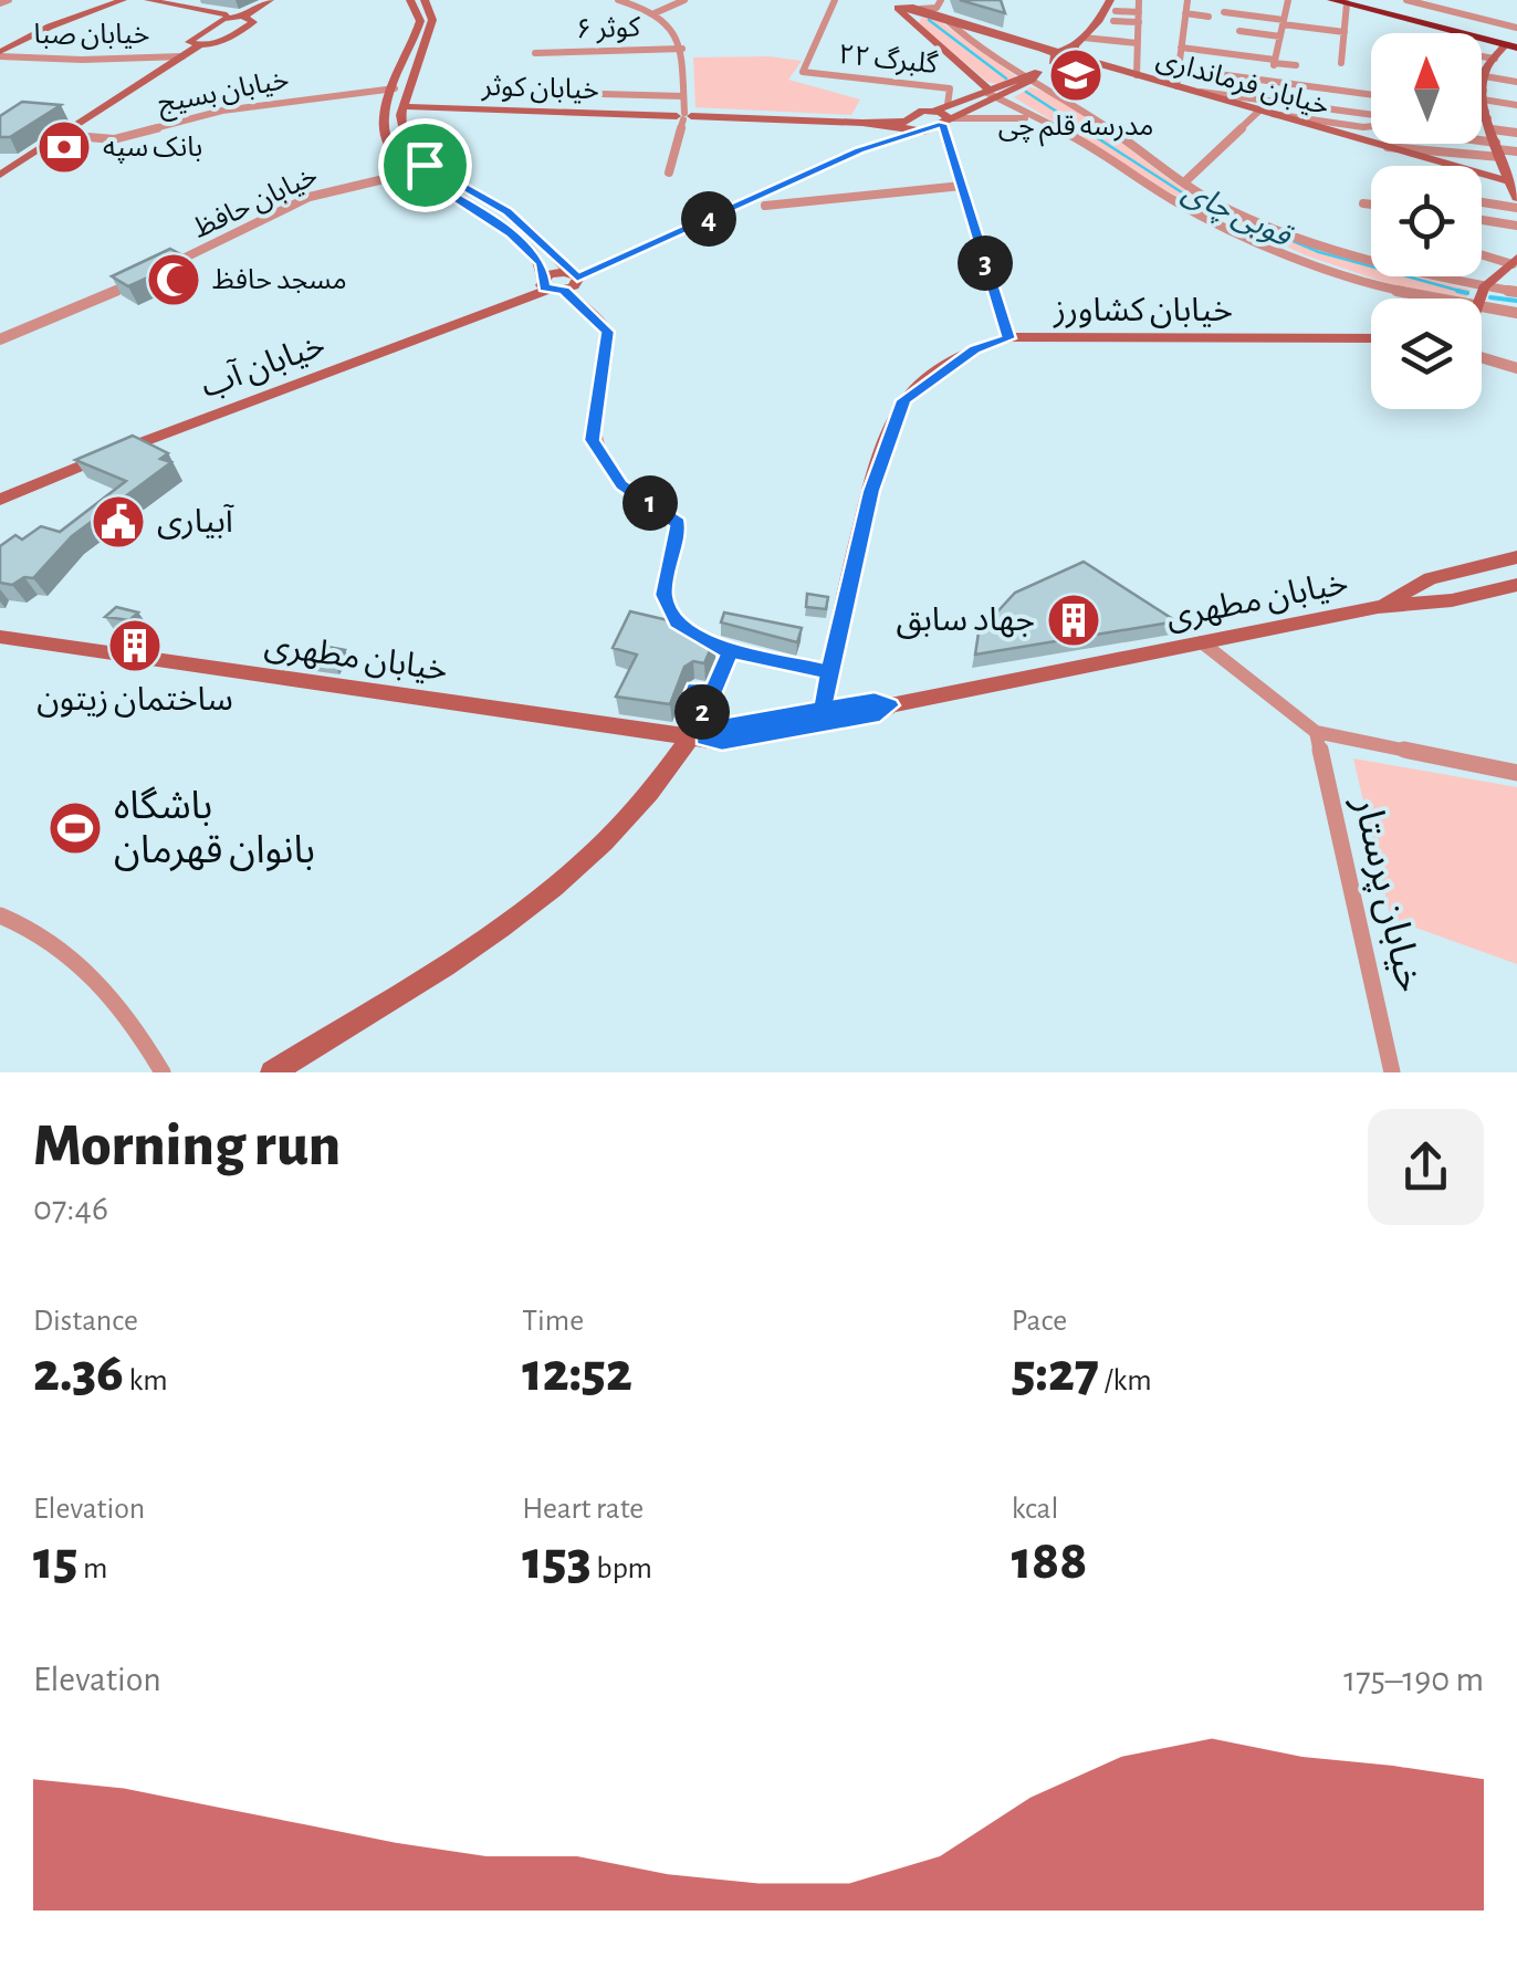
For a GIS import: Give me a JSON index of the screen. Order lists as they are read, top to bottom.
{
  "streets": {
    "main road": [
      "خیابان فرمانداری",
      "خیابان کوثر",
      "خیابان کشاورز",
      "خیابان آب",
      "خیابان مطهری"
    ],
    "street": [
      "کوثر ۶",
      "خیابان صبا",
      "گلبرگ ۲۲",
      "خیابان بسیج",
      "خیابان حافظ",
      "خیابان پرستار"
    ]
  },
  "crossings": [
    ["خیابان کشاورز", "خیابان مطهری"]
  ],
  "water": ["قوبی چای"],
  "places": {
    "school or university": ["مدرسه قلم چی"],
    "bank": ["بانک سپه"],
    "mosque": ["مسجد حافظ"],
    "public building": ["آبیاری"],
    "building": ["جهاد سابق", "ساختمان زیتون"],
    "sports": ["باشگاه بانوان قهرمان"]
  },
  "north": "top",
  "page": {
    "pins": [
      "4",
      "3",
      "1",
      "2"
    ],
    "heading": ["Morning run", "07:46"],
    "stats": [
      ["Distance", "2.36 km"],
      ["Time", "12:52"],
      ["Pace", "5:27 /km"],
      ["Elevation", "15 m"],
      ["Heart rate", "153 bpm"],
      ["kcal", "188"]
    ],
    "chart": ["Elevation", "175–190 m"]
  }
}
